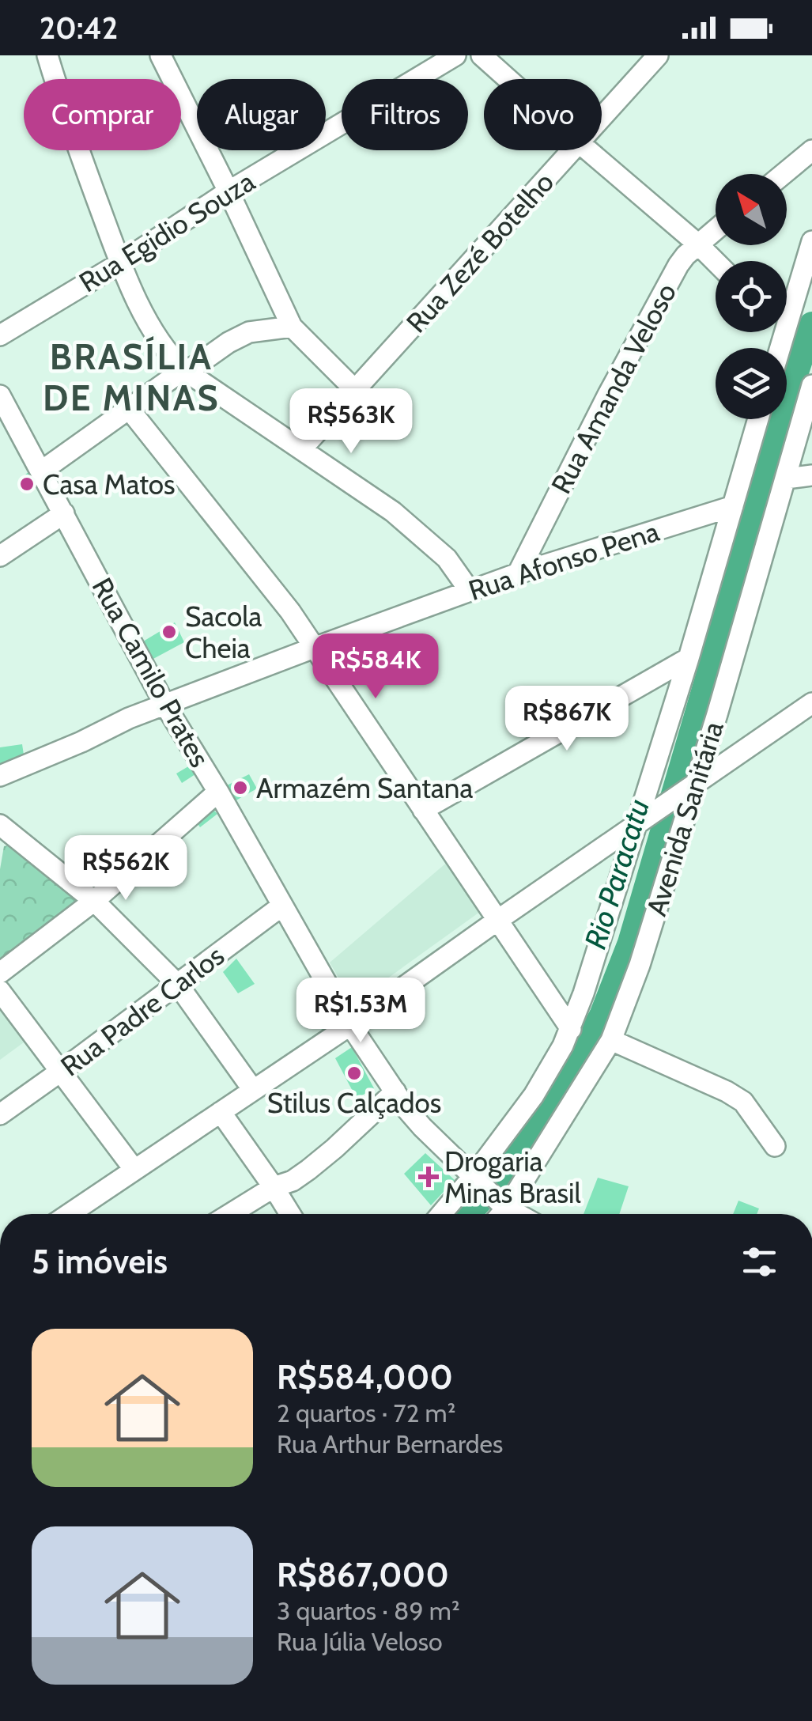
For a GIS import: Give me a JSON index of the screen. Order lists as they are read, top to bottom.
{
  "streets": {
    "street": [
      "Rua Egidio Souza",
      "Rua Zezé Botelho",
      "Rua Amanda Veloso",
      "Rua Afonso Pena",
      "Rua Camilo Prates",
      "Avenida Sanitária",
      "Rua Padre Carlos"
    ]
  },
  "crossings": [
    ["Rua Amanda Veloso", "Rua Afonso Pena"],
    ["Rua Afonso Pena", "Rua Camilo Prates"],
    ["Rua Afonso Pena", "Avenida Sanitária"],
    ["Rua Camilo Prates", "Avenida Sanitária"],
    ["Rua Camilo Prates", "Rua Padre Carlos"]
  ],
  "districts": ["BRASÍLIA DE MINAS"],
  "water": ["Rio Paracatu"],
  "places": {
    "other": [
      "Casa Matos",
      "Sacola Cheia",
      "Armazém Santana",
      "Stilus Calçados"
    ],
    "health": ["Drogaria Minas Brasil"]
  },
  "north": "top left",
  "page": {
    "status": "20:42",
    "chip": [
      "Comprar",
      "Alugar",
      "Filtros",
      "Novo"
    ],
    "price": [
      "R$563K",
      "R$584K",
      "R$867K",
      "R$562K",
      "R$1.53M"
    ],
    "heading": "5 imóveis",
    "list": [
      {
        "name": "R$584,000",
        "note": "2 quartos · 72 m² · Rua Arthur Bernardes"
      },
      {
        "name": "R$867,000",
        "note": "3 quartos · 89 m² · Rua Júlia Veloso"
      }
    ]
  }
}
